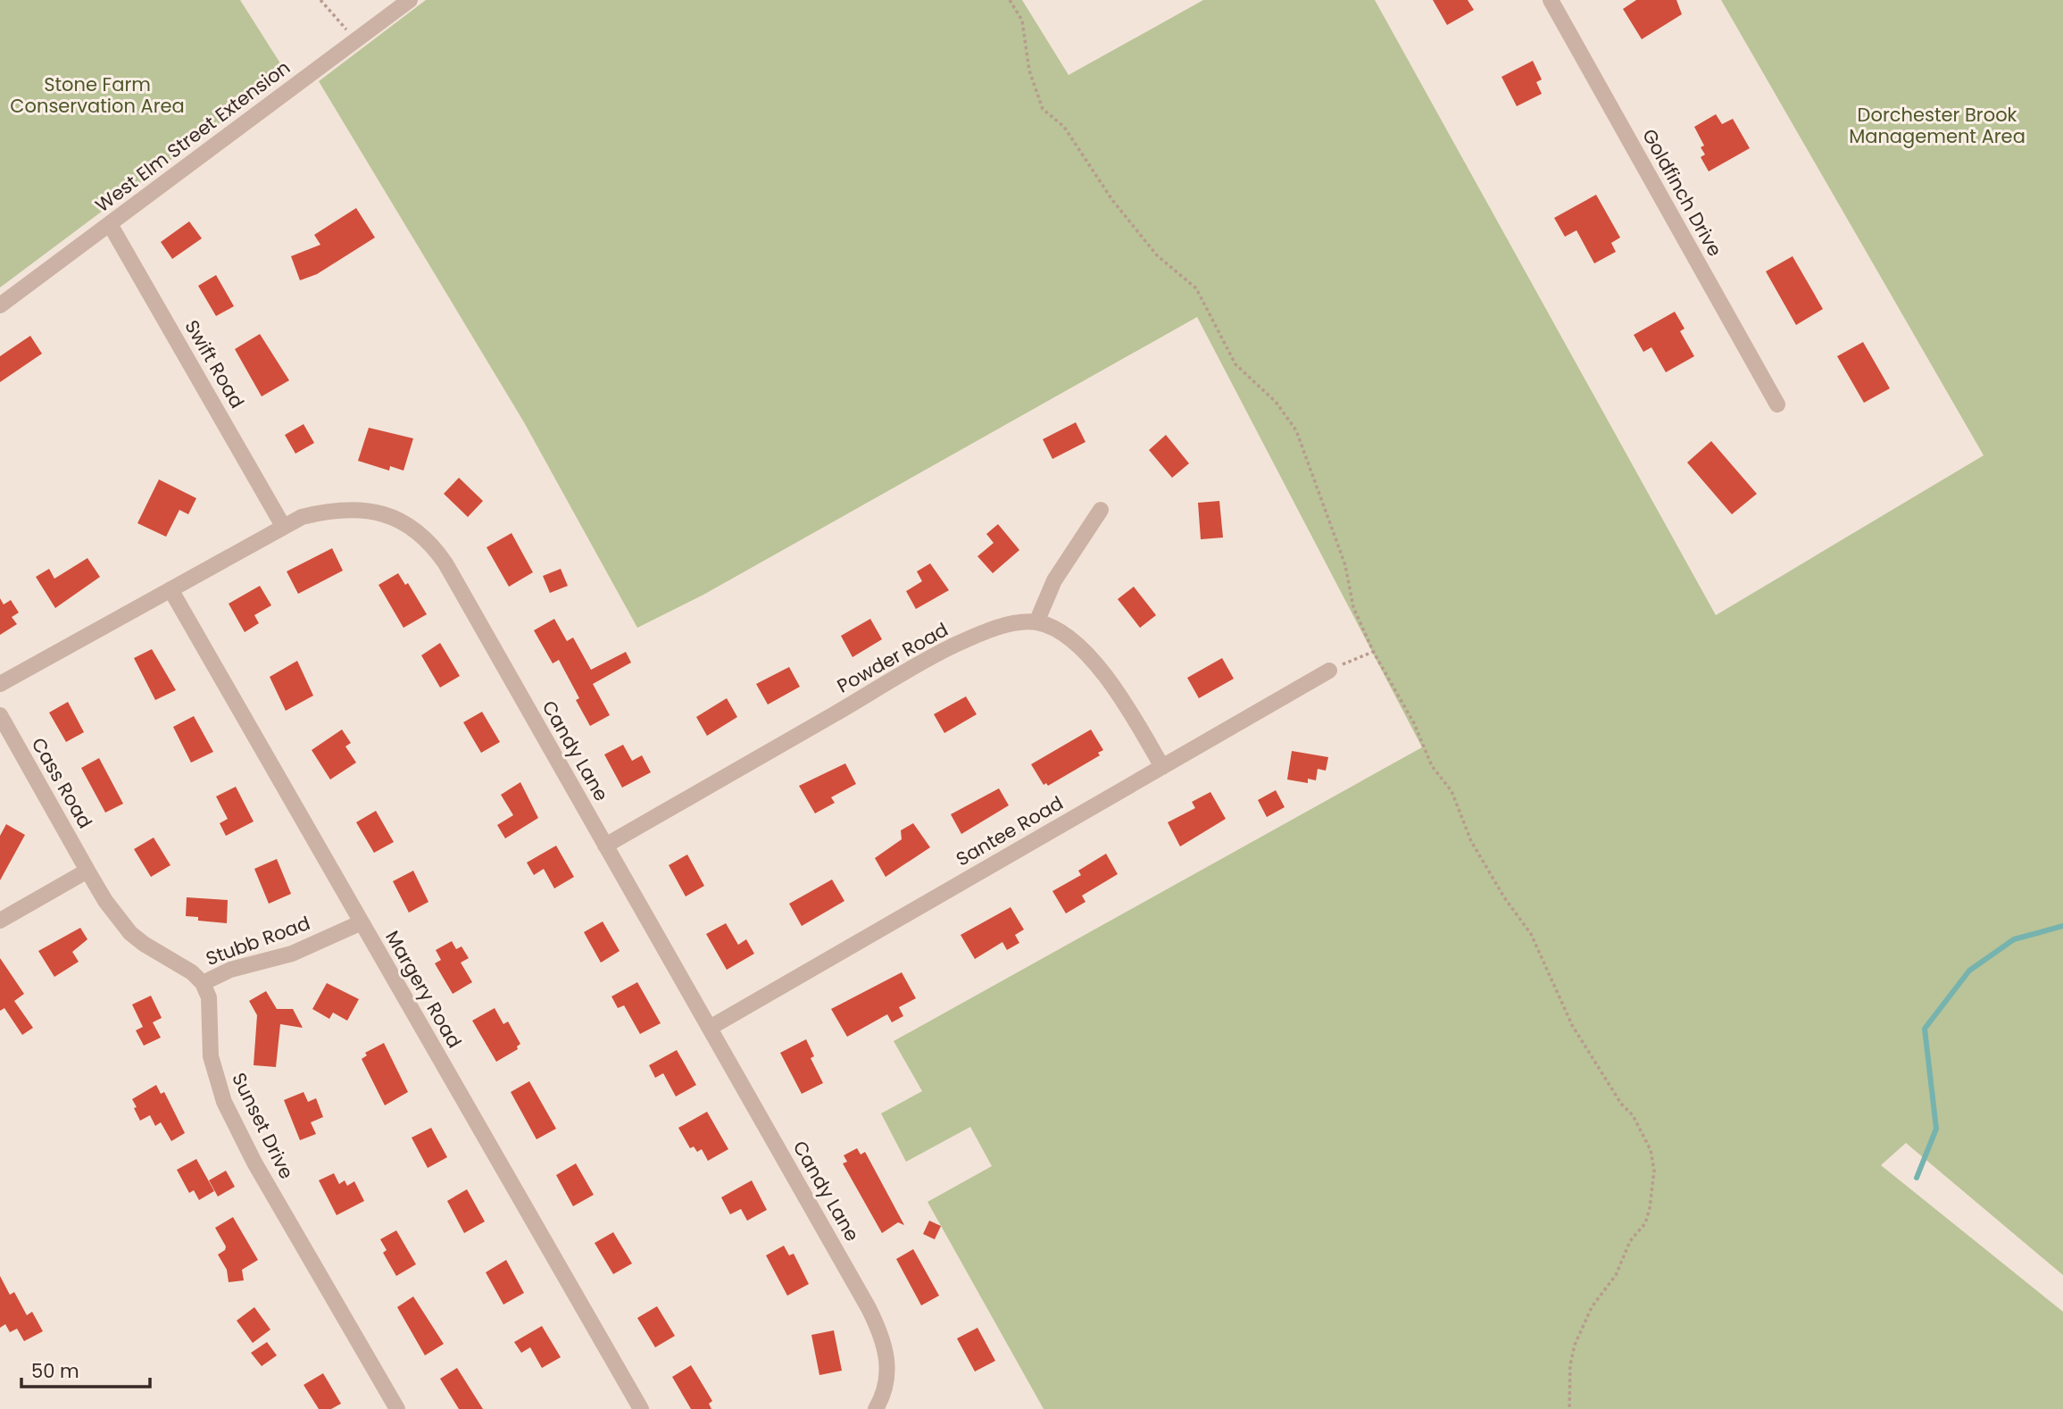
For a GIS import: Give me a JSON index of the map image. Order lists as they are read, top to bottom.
{
  "streets": {
    "street": [
      "West Elm Street Extension",
      "Goldfinch Drive",
      "Swift Road",
      "Powder Road",
      "Candy Lane",
      "Cass Road",
      "Santee Road",
      "Stubb Road",
      "Margery Road",
      "Sunset Drive"
    ]
  },
  "crossings": [
    ["West Elm Street Extension", "Swift Road"],
    ["Swift Road", "Candy Lane"],
    ["Powder Road", "Candy Lane"],
    ["Candy Lane", "Santee Road"],
    ["Candy Lane", "Margery Road"],
    ["Stubb Road", "Margery Road"],
    ["Stubb Road", "Sunset Drive"]
  ],
  "parks": ["Stone Farm Conservation Area", "Dorchester Brook Management Area"],
  "scale_bar": "50 m"
}
